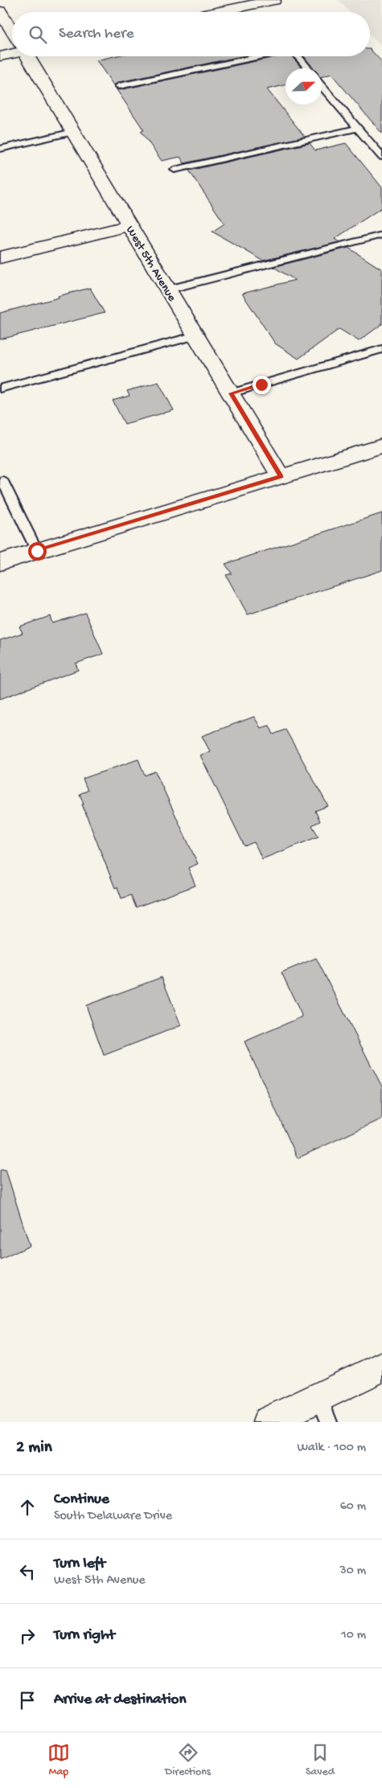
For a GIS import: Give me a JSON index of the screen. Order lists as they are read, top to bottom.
{
  "streets": {
    "street": ["West 5th Avenue"]
  },
  "north": "right",
  "page": {
    "search": "Search here",
    "heading": ["2 min", "Walk · 100 m"],
    "list": [
      ["Continue", "South Delaware Drive", "60 m"],
      ["Turn left", "West 5th Avenue", "30 m"],
      ["Turn right", "10 m"],
      "Arrive at destination"
    ],
    "nav": ["Map", "Directions", "Saved"]
  }
}
